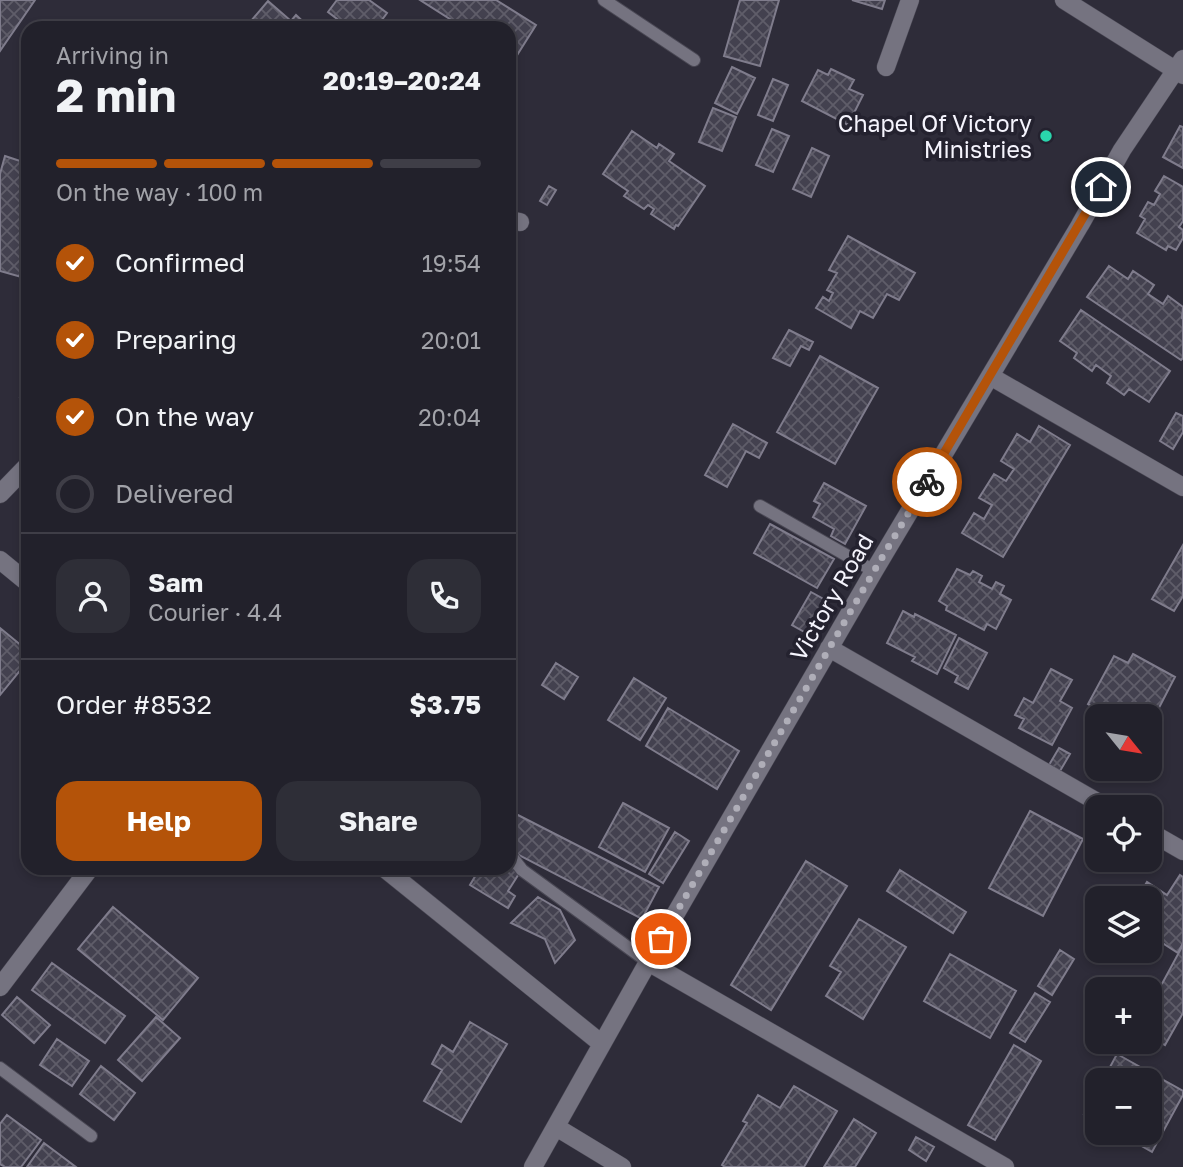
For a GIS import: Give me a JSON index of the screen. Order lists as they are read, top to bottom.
{
  "streets": {
    "street": ["Victory Road"]
  },
  "places": ["Chapel Of Victory Ministries"],
  "north": "bottom right",
  "page": {
    "heading": ["2 min", "Arriving in", "20:19–20:24"],
    "panel": [
      "Sam",
      "Courier · 4.4",
      "Order #8532",
      "$3.75"
    ],
    "bar": "On the way · 100 m",
    "list": [
      ["Confirmed", "19:54"],
      ["Preparing", "20:01"],
      ["On the way", "20:04"],
      "Delivered"
    ],
    "map_buttons": ["+", "−"],
    "buttons": ["Help", "Share"]
  }
}
